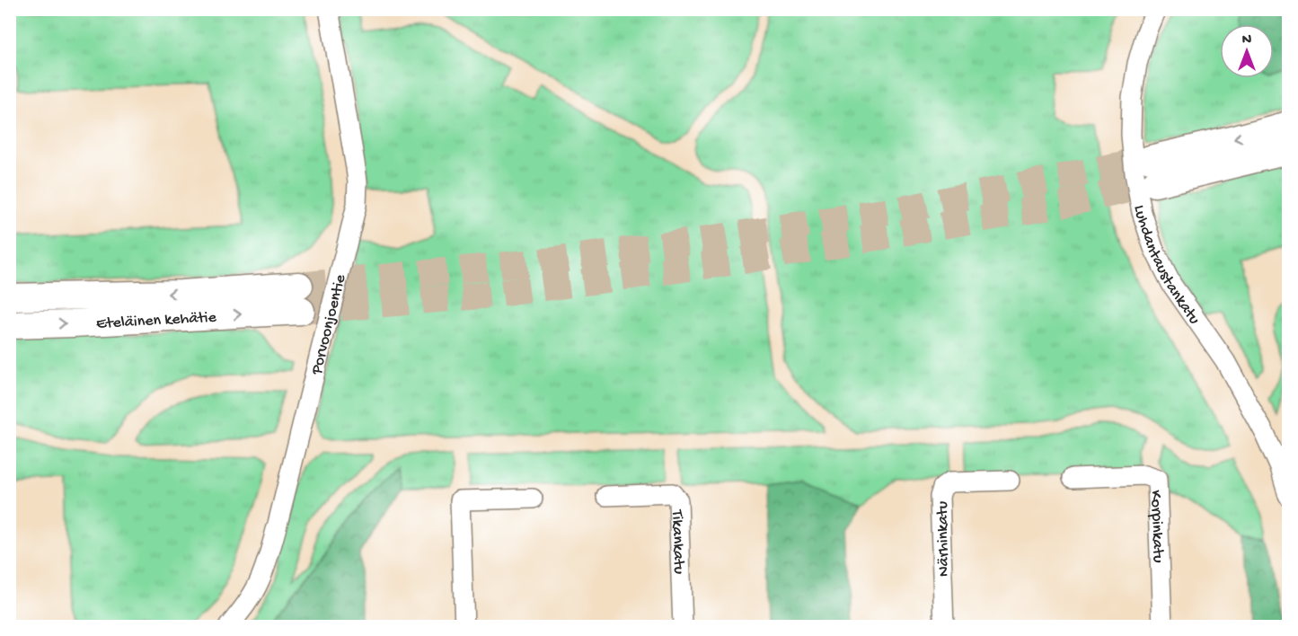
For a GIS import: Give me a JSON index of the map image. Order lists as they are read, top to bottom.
{
  "streets": {
    "highway": ["Eteläinen kehätie"],
    "street": [
      "Luhdantaustankatu",
      "Porvoonjoentie",
      "Korpinkatu",
      "Närhinkatu",
      "Tikankatu"
    ]
  },
  "north": "top"
}
